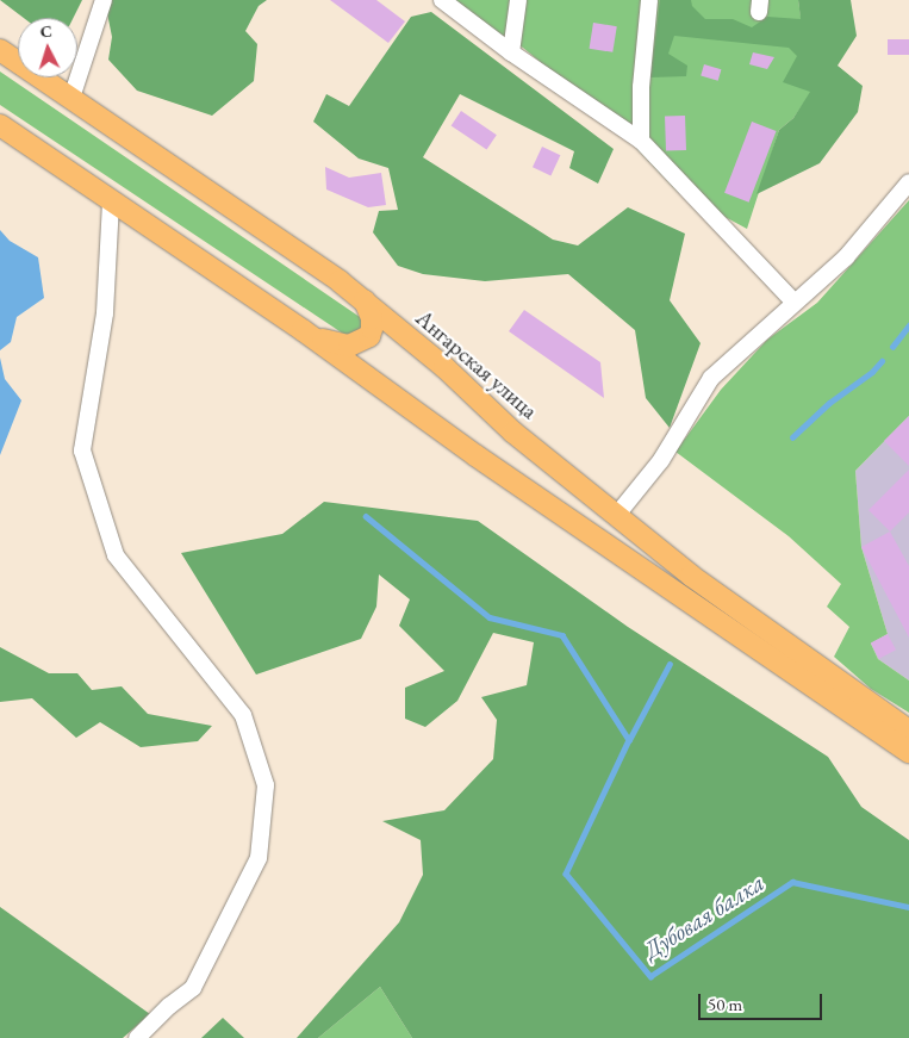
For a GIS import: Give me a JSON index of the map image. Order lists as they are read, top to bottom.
{
  "streets": {
    "main road": ["Ангарская улица"]
  },
  "water": ["Дубовая балка"],
  "scale_bar": "50 m",
  "north": "top"
}
